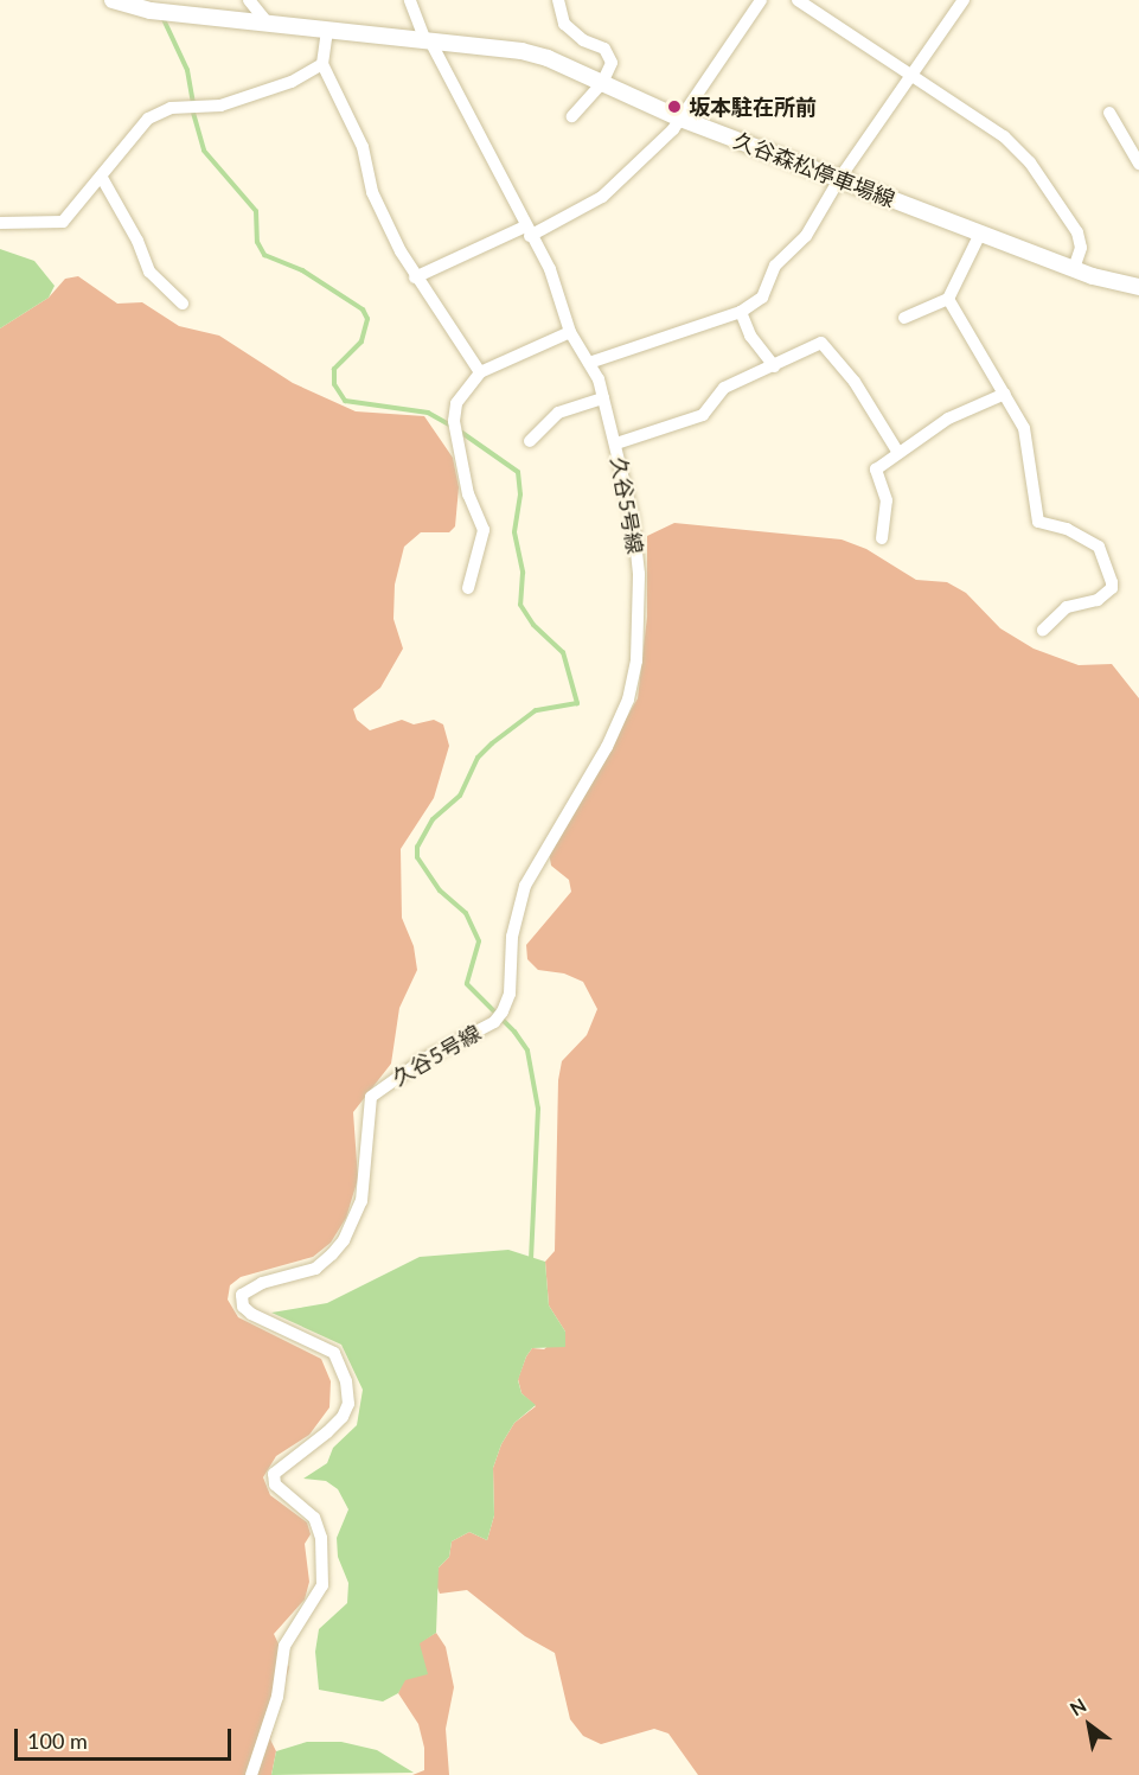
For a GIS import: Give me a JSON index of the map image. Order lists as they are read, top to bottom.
{
  "streets": {
    "main road": ["久谷森松停車場線"],
    "street": ["久谷5号線"]
  },
  "crossings": [
    ["久谷森松停車場線", "久谷5号線"]
  ],
  "places": ["坂本駐在所前"],
  "scale_bar": "100 m",
  "north": "top left"
}
